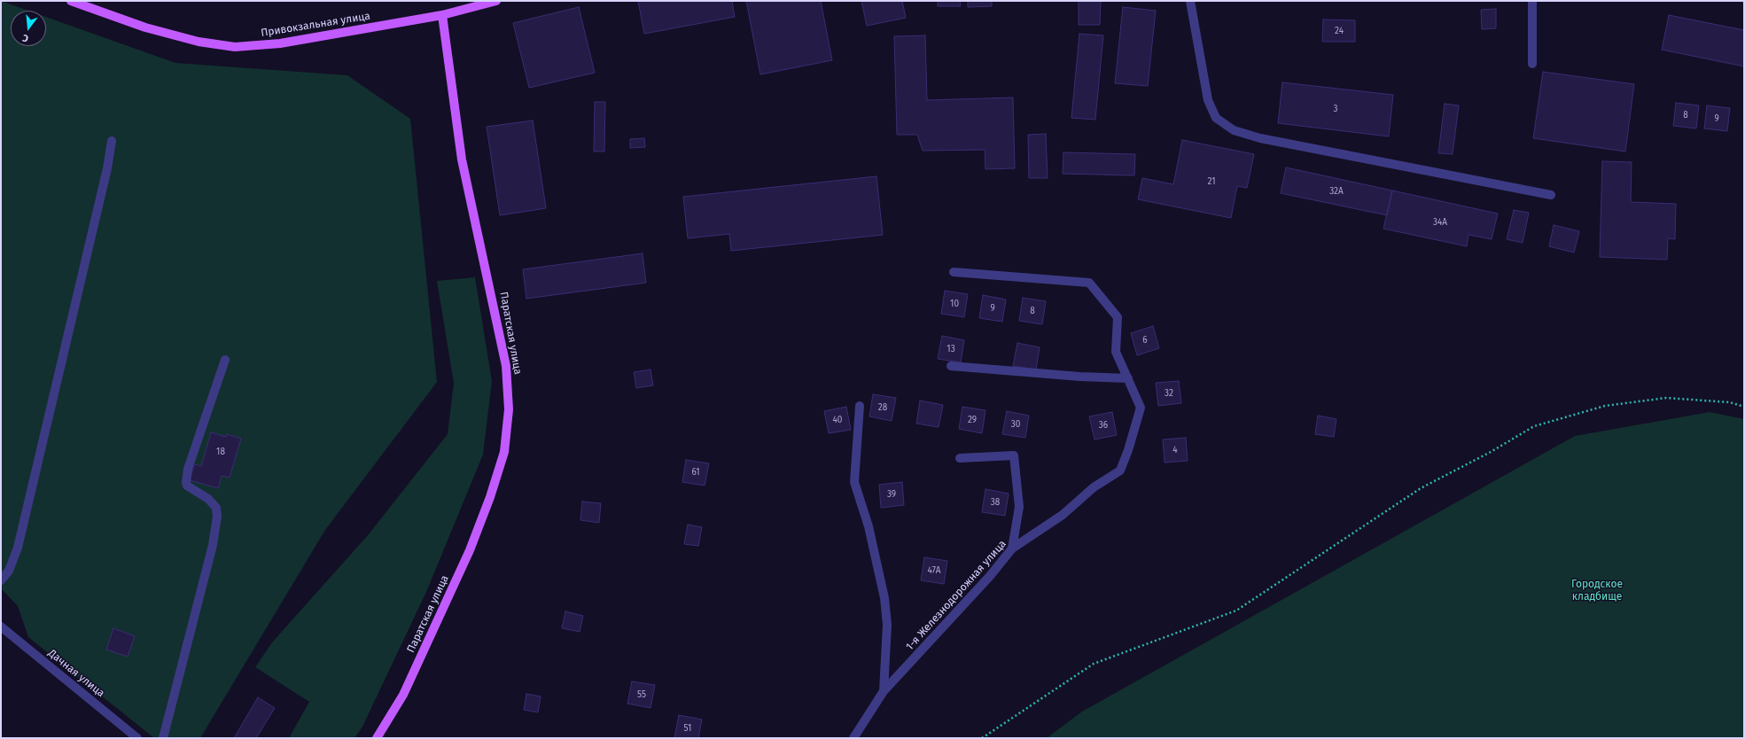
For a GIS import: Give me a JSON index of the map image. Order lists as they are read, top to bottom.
{
  "streets": {
    "main road": ["Привокзальная улица", "Паратская улица"],
    "street": ["1-я Железнодорожная улица", "Дачная улица"]
  },
  "crossings": [
    ["Привокзальная улица", "Паратская улица"]
  ],
  "parks": ["Городское кладбище"],
  "house_numbers": [
    "24",
    "3",
    "8",
    "9",
    "21",
    "32А",
    "34А",
    "10",
    "9",
    "8",
    "6",
    "13",
    "32",
    "28",
    "40",
    "29",
    "30",
    "36",
    "4",
    "18",
    "61",
    "39",
    "38",
    "47А",
    "55",
    "51"
  ],
  "north": "bottom"
}
